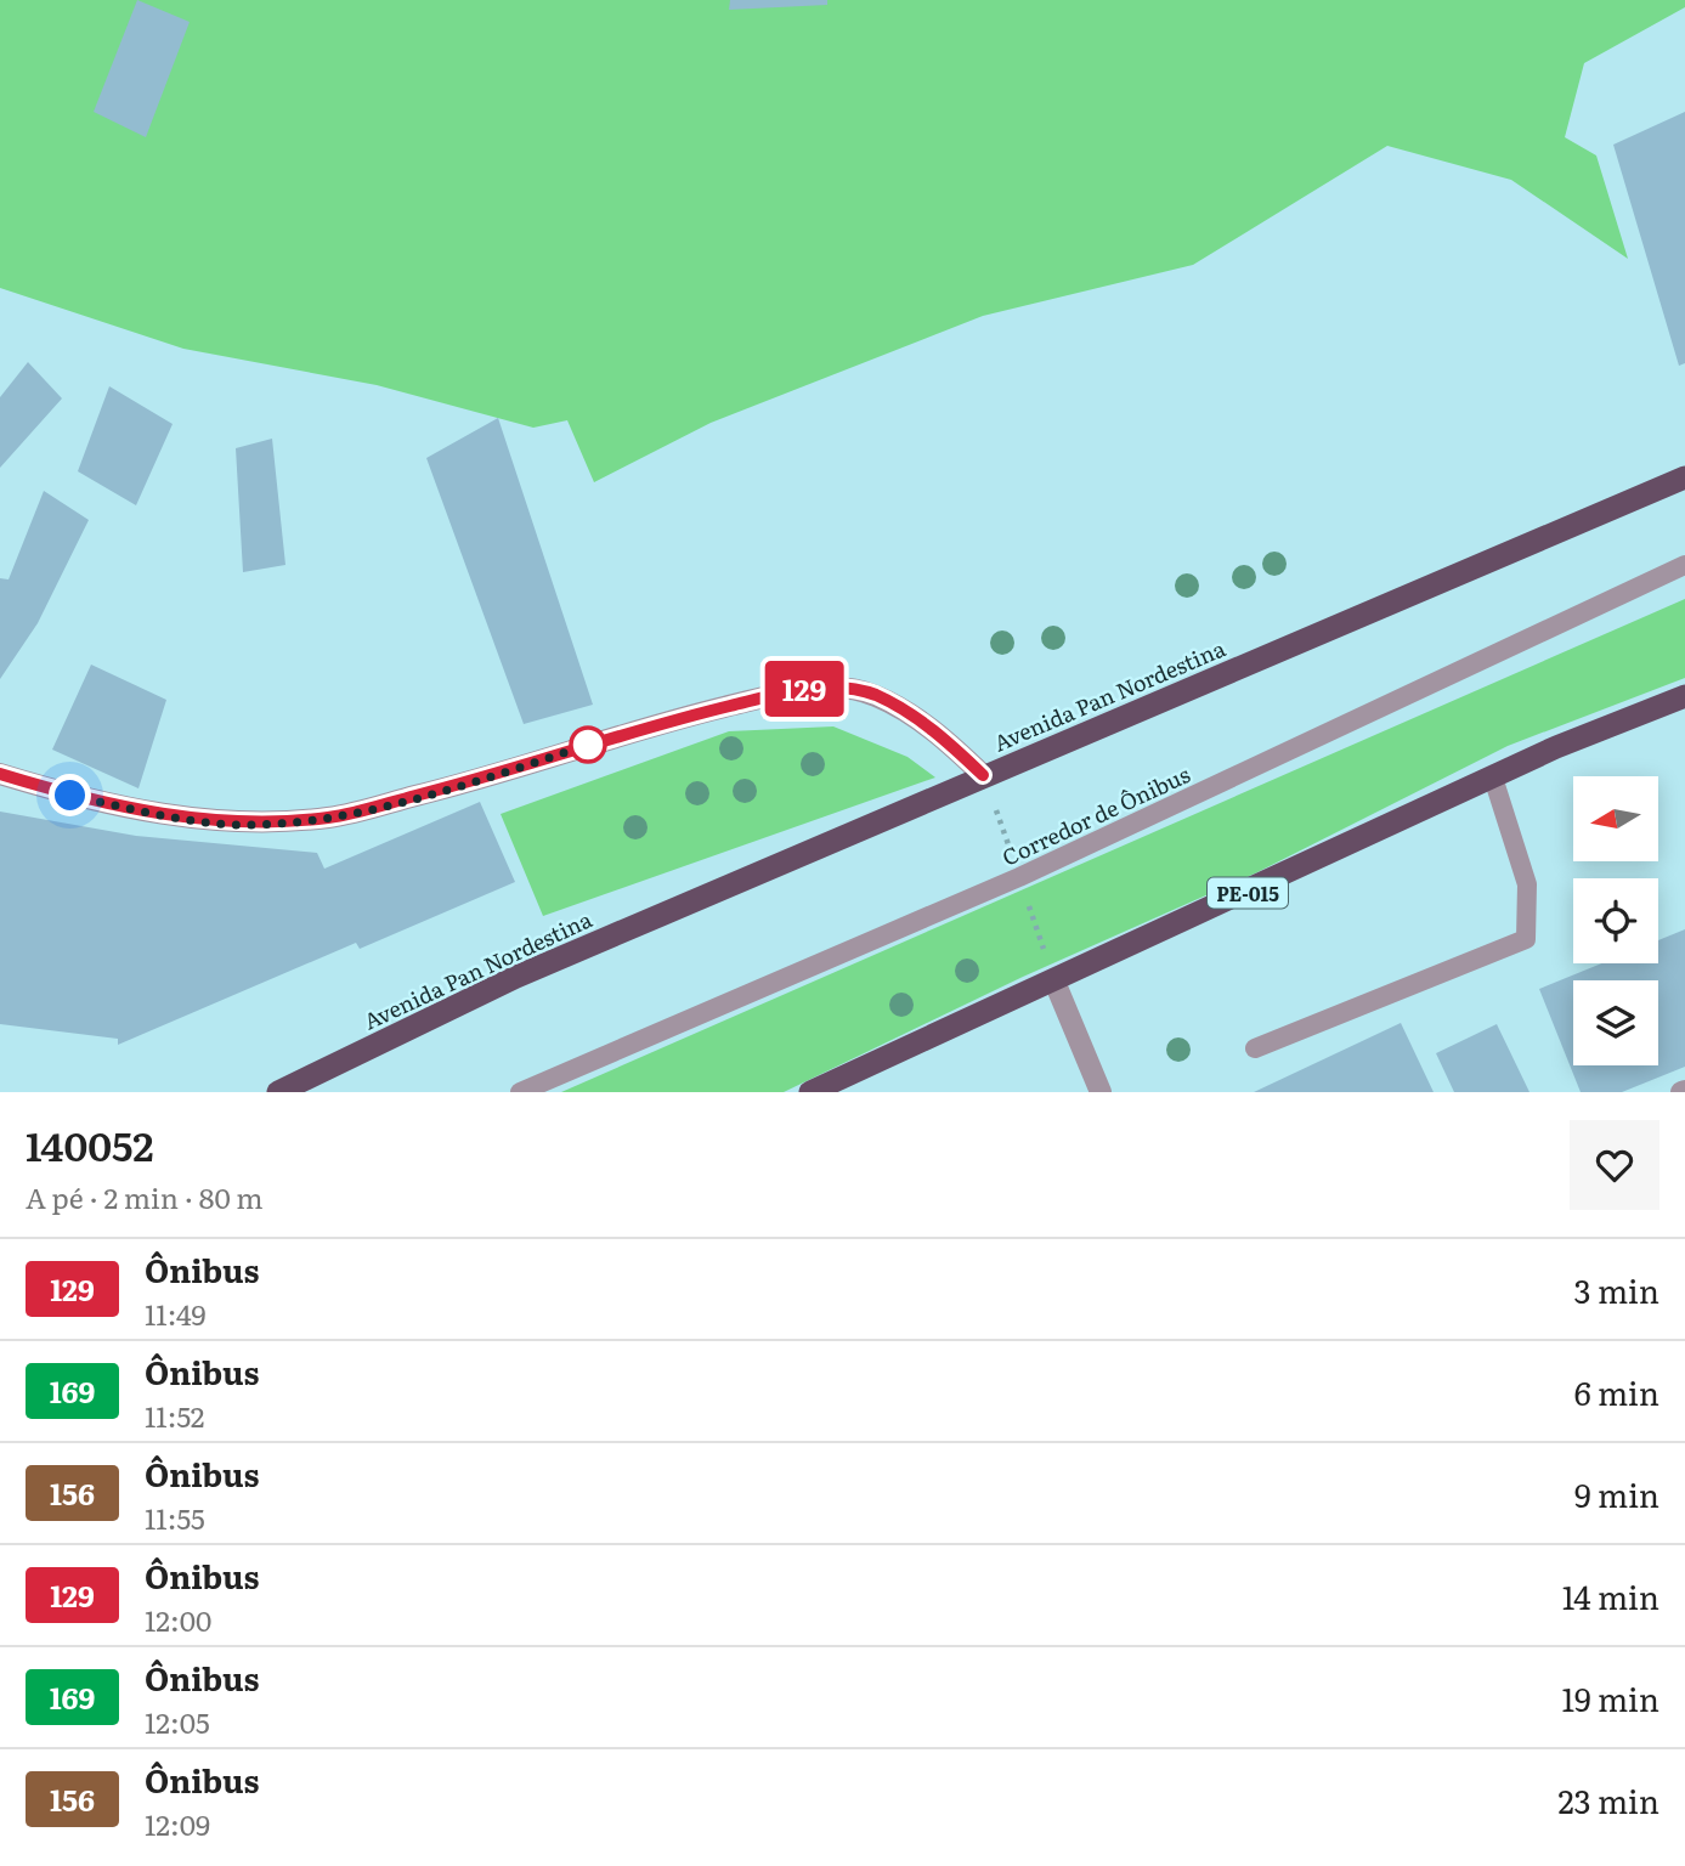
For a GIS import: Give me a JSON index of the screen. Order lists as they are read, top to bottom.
{
  "streets": {
    "highway": ["Avenida Pan Nordestina", "PE-015"],
    "lane": ["Corredor de Ônibus"]
  },
  "lines": ["bus line 129"],
  "north": "left",
  "page": {
    "on_map": "129",
    "heading": ["140052", "A pé · 2 min · 80 m"],
    "list": [
      {
        "mark": "129",
        "name": "Ônibus",
        "note": "11:49",
        "value": "3 min"
      },
      {
        "mark": "169",
        "name": "Ônibus",
        "note": "11:52",
        "value": "6 min"
      },
      {
        "mark": "156",
        "name": "Ônibus",
        "note": "11:55",
        "value": "9 min"
      },
      {
        "mark": "129",
        "name": "Ônibus",
        "note": "12:00",
        "value": "14 min"
      },
      {
        "mark": "169",
        "name": "Ônibus",
        "note": "12:05",
        "value": "19 min"
      },
      {
        "mark": "156",
        "name": "Ônibus",
        "note": "12:09",
        "value": "23 min"
      }
    ]
  }
}
